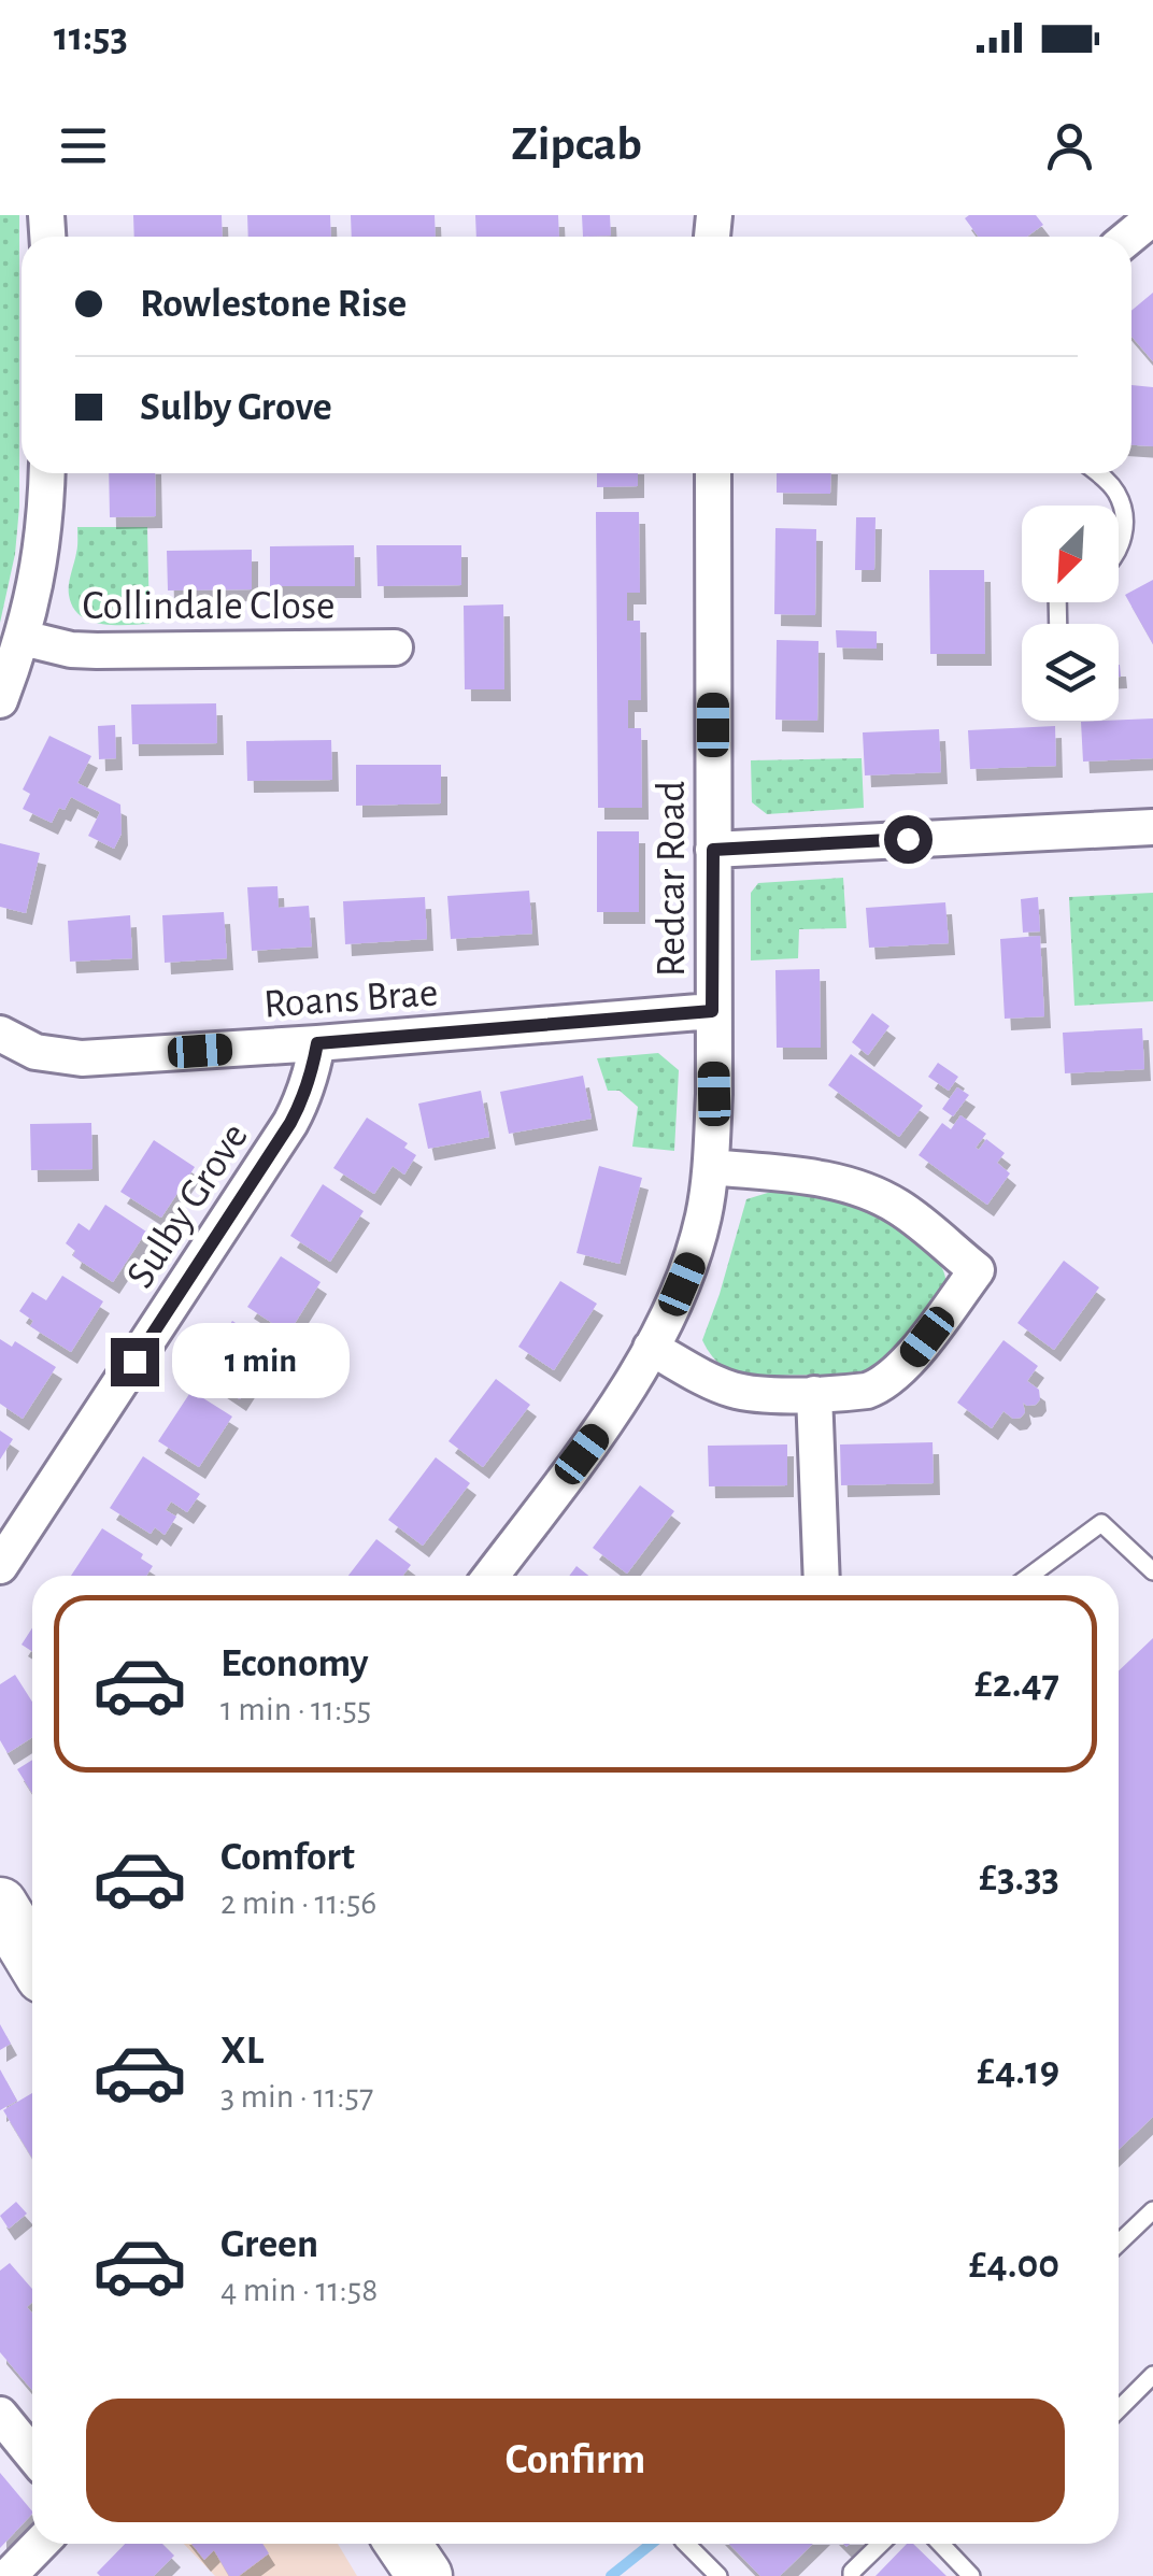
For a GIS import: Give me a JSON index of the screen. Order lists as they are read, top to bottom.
{
  "streets": {
    "street": [
      "Collindale Close",
      "Redcar Road",
      "Roans Brae",
      "Sulby Grove"
    ]
  },
  "crossings": [
    ["Redcar Road", "Roans Brae"],
    ["Roans Brae", "Sulby Grove"]
  ],
  "north": "bottom left",
  "page": {
    "status": "11:53",
    "header": "Zipcab",
    "banner": ["Rowlestone Rise", "Sulby Grove"],
    "bubble": "1 min",
    "list": [
      {
        "name": "Economy",
        "note": "1 min · 11:55",
        "value": "£2.47"
      },
      {
        "name": "Comfort",
        "note": "2 min · 11:56",
        "value": "£3.33"
      },
      {
        "name": "XL",
        "note": "3 min · 11:57",
        "value": "£4.19"
      },
      {
        "name": "Green",
        "note": "4 min · 11:58",
        "value": "£4.00"
      }
    ],
    "buttons": "Confirm"
  }
}
